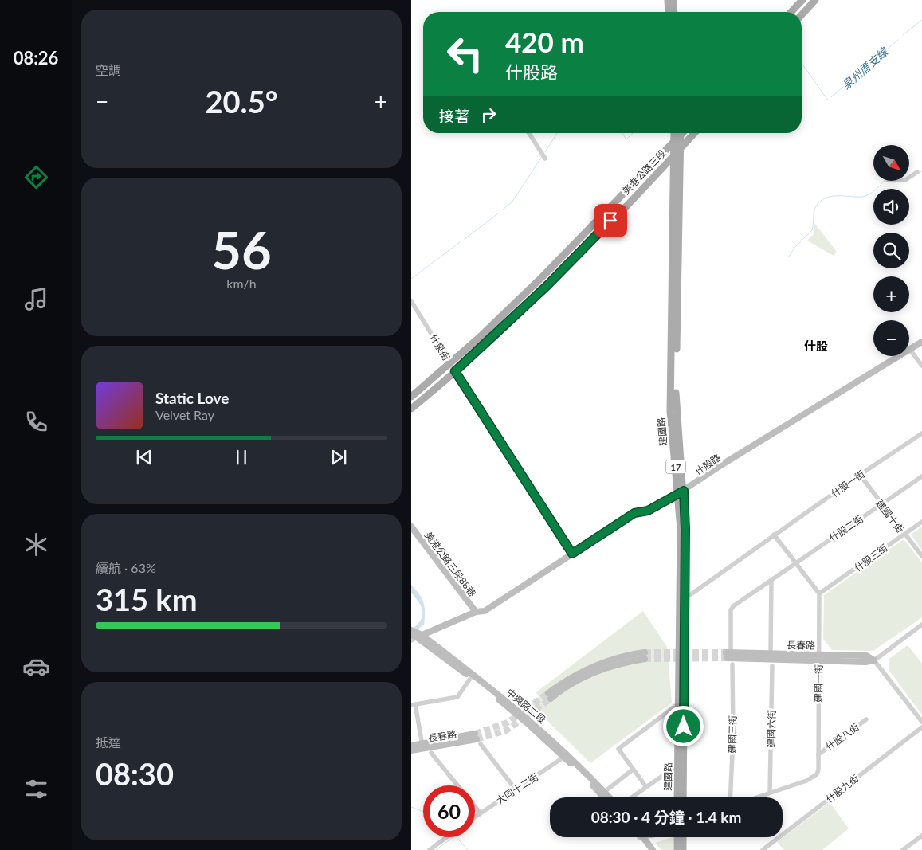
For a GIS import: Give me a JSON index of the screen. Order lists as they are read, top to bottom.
{
  "streets": {
    "main road": ["美港公路三段", "建國路", "17"],
    "street": [
      "什泉街",
      "什股路",
      "什股一街",
      "建國十街",
      "什股二街",
      "什股三街",
      "美港公路三段88巷",
      "長春路",
      "建國一街",
      "中興路二段",
      "建國六街",
      "建國三街",
      "什股八街",
      "大同十二街",
      "什股九街"
    ]
  },
  "crossings": [
    ["美港公路三段", "什泉街"],
    ["美港公路三段", "建國路"],
    ["什泉街", "什股路"],
    ["建國路", "什股路"],
    ["什股路", "美港公路三段88巷"],
    ["什股路", "中興路二段"],
    ["什股一街", "建國十街"],
    ["建國十街", "什股二街"],
    ["建國十街", "什股三街"],
    ["什股三街", "建國一街"],
    ["長春路", "建國一街"],
    ["建國一街", "建國六街"],
    ["建國一街", "什股八街"],
    ["中興路二段", "大同十二街"]
  ],
  "districts": ["什股"],
  "water": ["泉州厝支線"],
  "north": "bottom right",
  "page": {
    "tabs": "08:26",
    "tile": [
      "空調",
      ["56", "km/h"],
      ["續航 · 63%", "315 km"],
      ["抵達", "08:30"]
    ],
    "turn": ["420 m", "什股路"],
    "heat": ["−", "20.5°", "+"],
    "then": "接著",
    "map_buttons": ["+", "−"],
    "song": ["Static Love", "Velvet Ray"],
    "limit": "60",
    "trip": "08:30 · 4 分鐘 · 1.4 km"
  }
}
